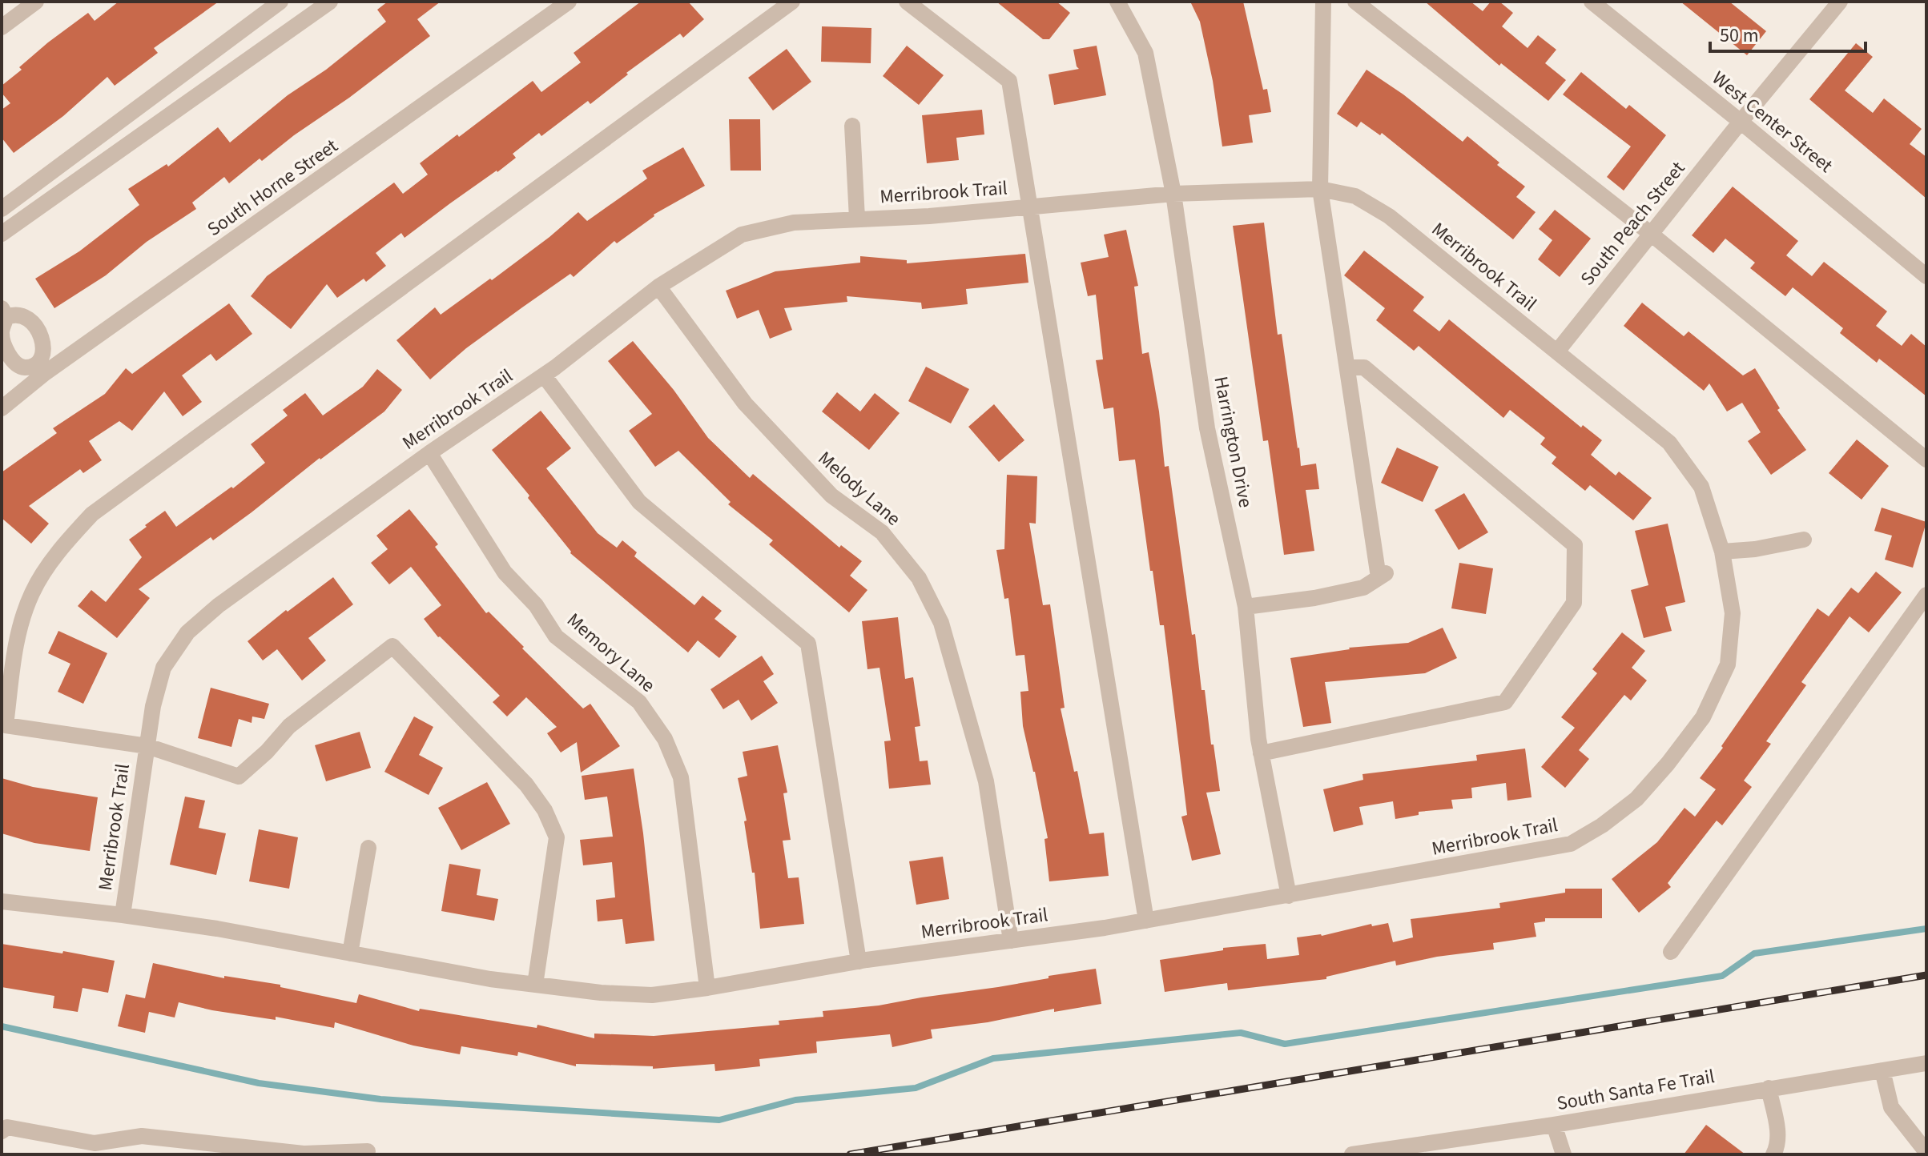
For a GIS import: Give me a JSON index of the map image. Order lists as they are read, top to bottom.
{
  "streets": {
    "street": [
      "West Center Street",
      "South Horne Street",
      "Merribrook Trail",
      "South Peach Street",
      "Harrington Drive",
      "Melody Lane",
      "Memory Lane",
      "South Santa Fe Trail"
    ]
  },
  "crossings": [
    ["West Center Street", "South Peach Street"],
    ["Merribrook Trail", "South Peach Street"],
    ["Merribrook Trail", "Harrington Drive"],
    ["Merribrook Trail", "Melody Lane"],
    ["Merribrook Trail", "Memory Lane"]
  ],
  "scale_bar": "50 m"
}
